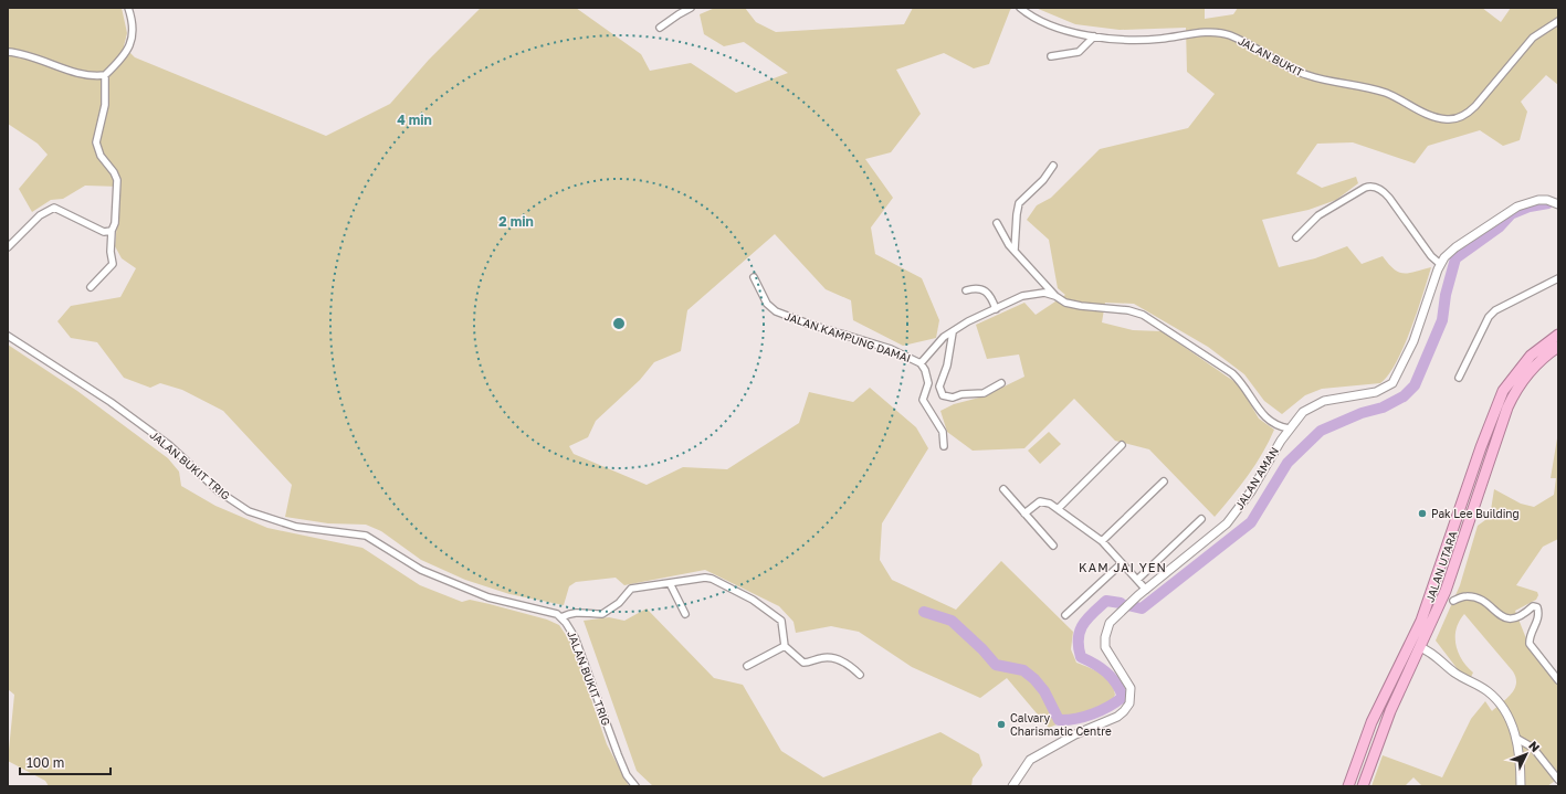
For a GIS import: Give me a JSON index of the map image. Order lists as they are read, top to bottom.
{
  "streets": {
    "highway": ["JALAN UTARA"],
    "street": [
      "JALAN BUKIT",
      "JALAN KAMPUNG DAMAI",
      "JALAN BUKIT TRIG",
      "JALAN AMAN"
    ]
  },
  "districts": ["KAM JAI YEN"],
  "places": ["Pak Lee Building", "Calvary Charismatic Centre"],
  "scale_bar": "100 m",
  "north": "top right",
  "rings": ["4 min", "2 min"]
}
